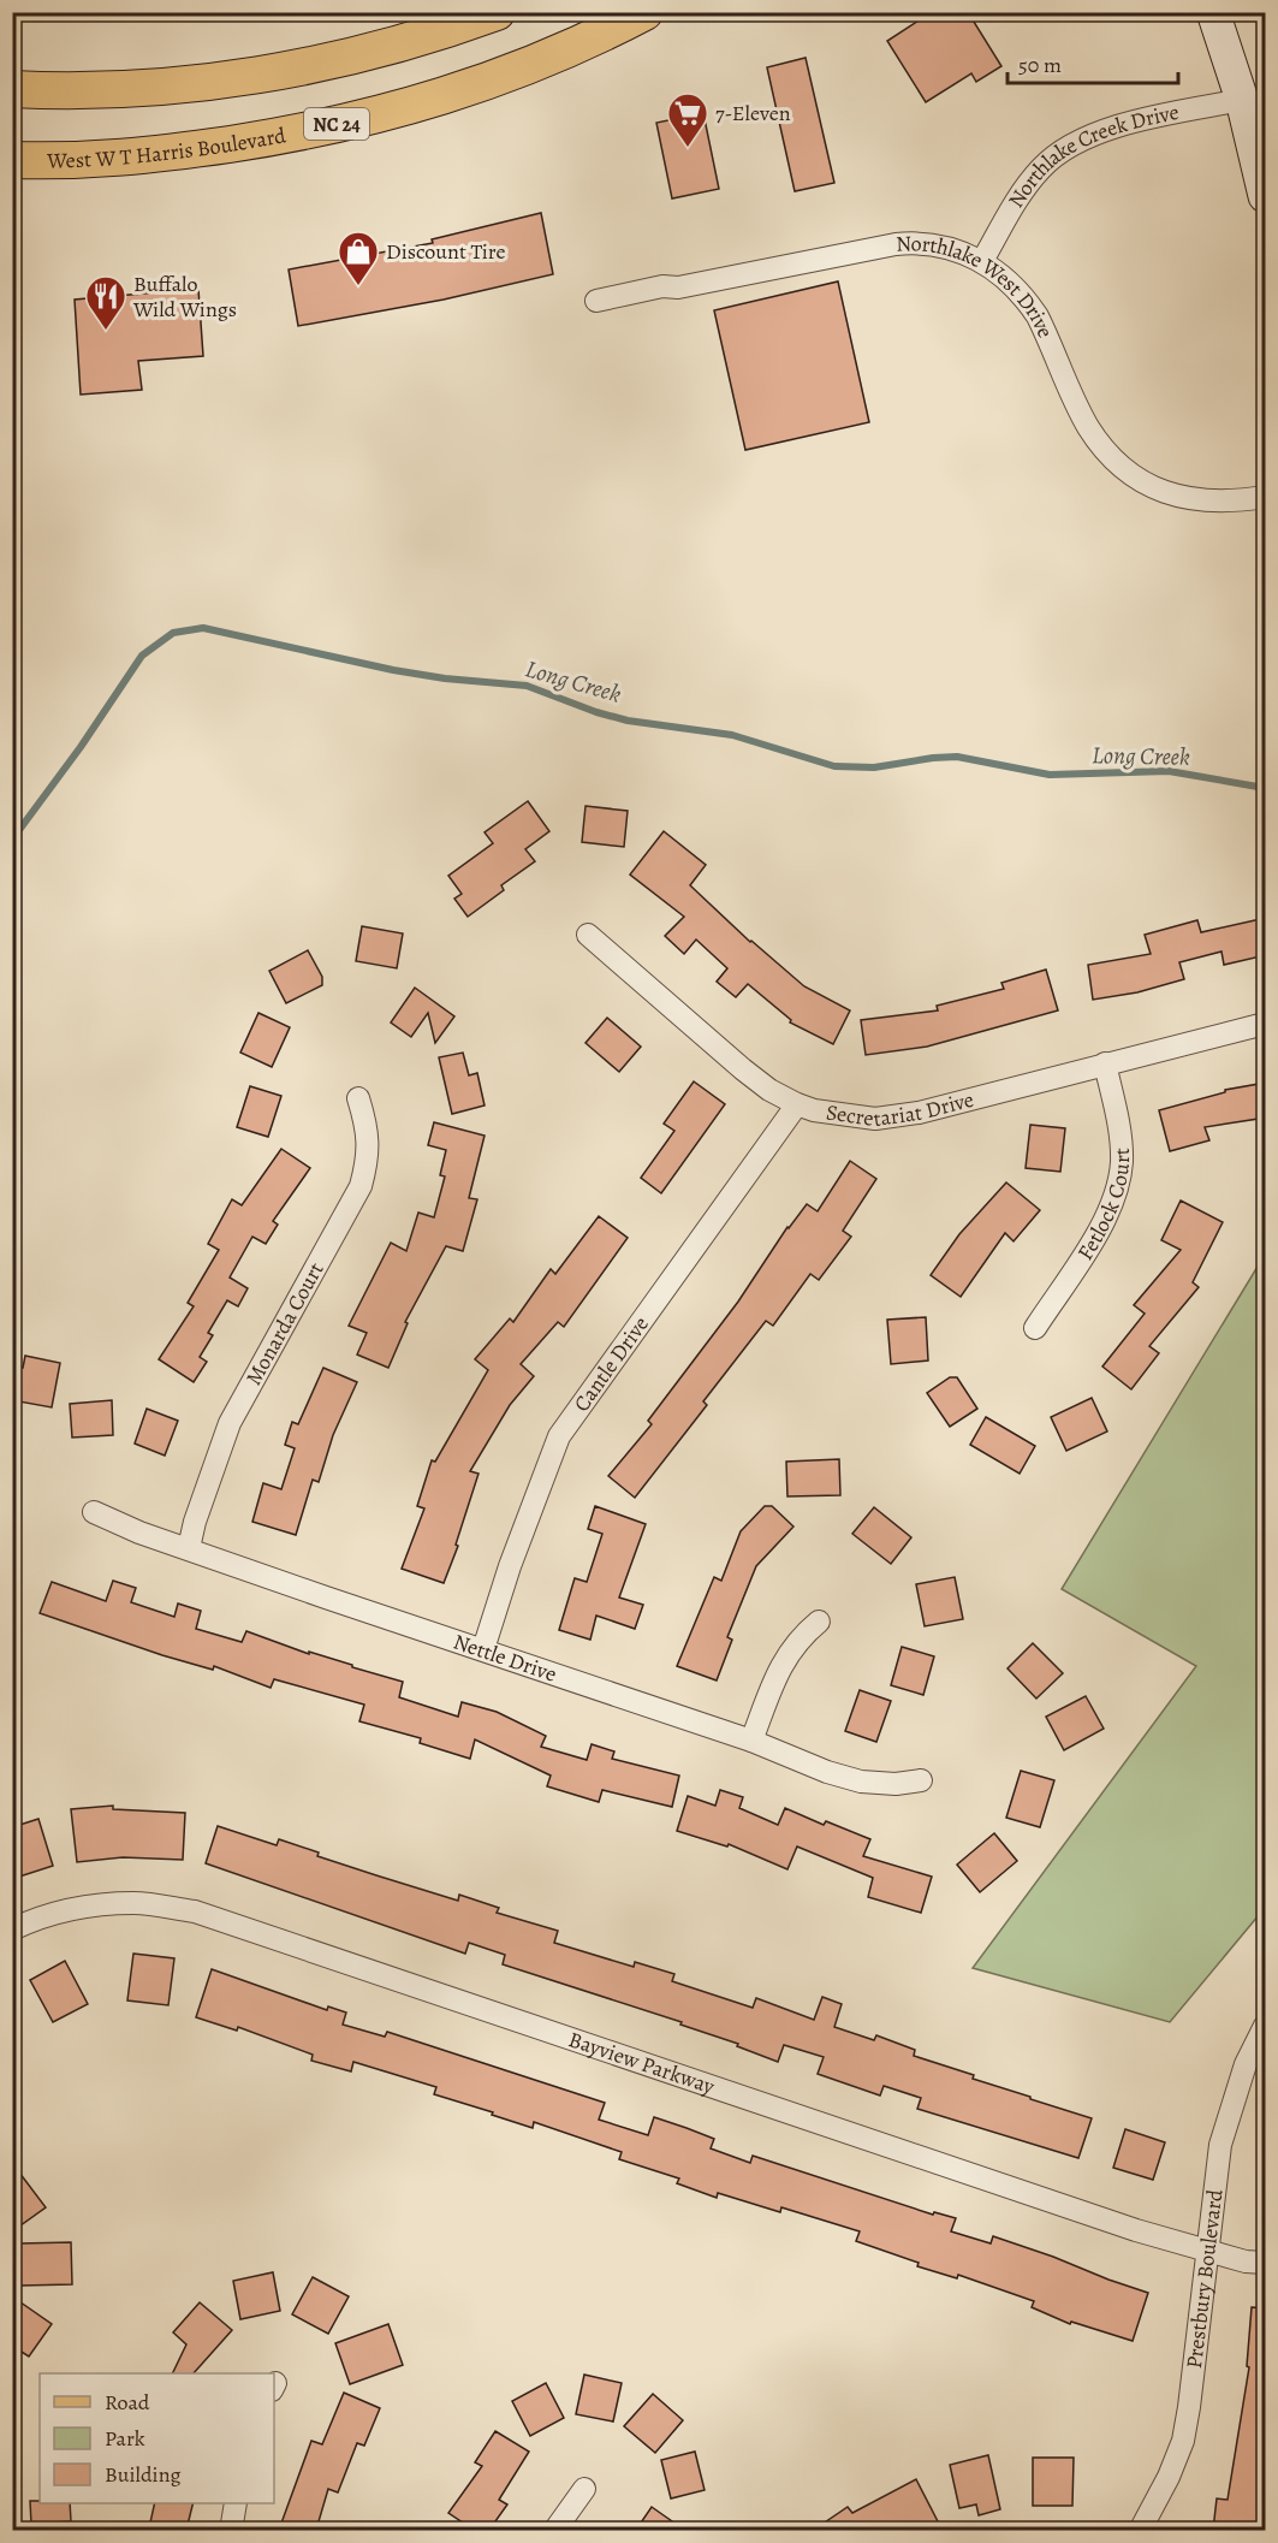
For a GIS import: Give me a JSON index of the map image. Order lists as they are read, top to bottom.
{
  "streets": {
    "main road": ["NC 24", "West W T Harris Boulevard"],
    "street": [
      "Northlake Creek Drive",
      "Northlake West Drive",
      "Secretariat Drive",
      "Fetlock Court",
      "Monarda Court",
      "Cantle Drive",
      "Nettle Drive",
      "Bayview Parkway",
      "Prestbury Boulevard"
    ]
  },
  "crossings": [
    ["Northlake Creek Drive", "Northlake West Drive"],
    ["Secretariat Drive", "Fetlock Court"],
    ["Secretariat Drive", "Cantle Drive"],
    ["Monarda Court", "Nettle Drive"],
    ["Cantle Drive", "Nettle Drive"],
    ["Bayview Parkway", "Prestbury Boulevard"]
  ],
  "water": ["Long Creek"],
  "places": {
    "supermarket": ["7-Eleven"],
    "shop": ["Discount Tire"],
    "restaurant": ["Buffalo Wild Wings"]
  },
  "legend": ["Road", "Park", "Building"],
  "scale_bar": "50 m"
}
